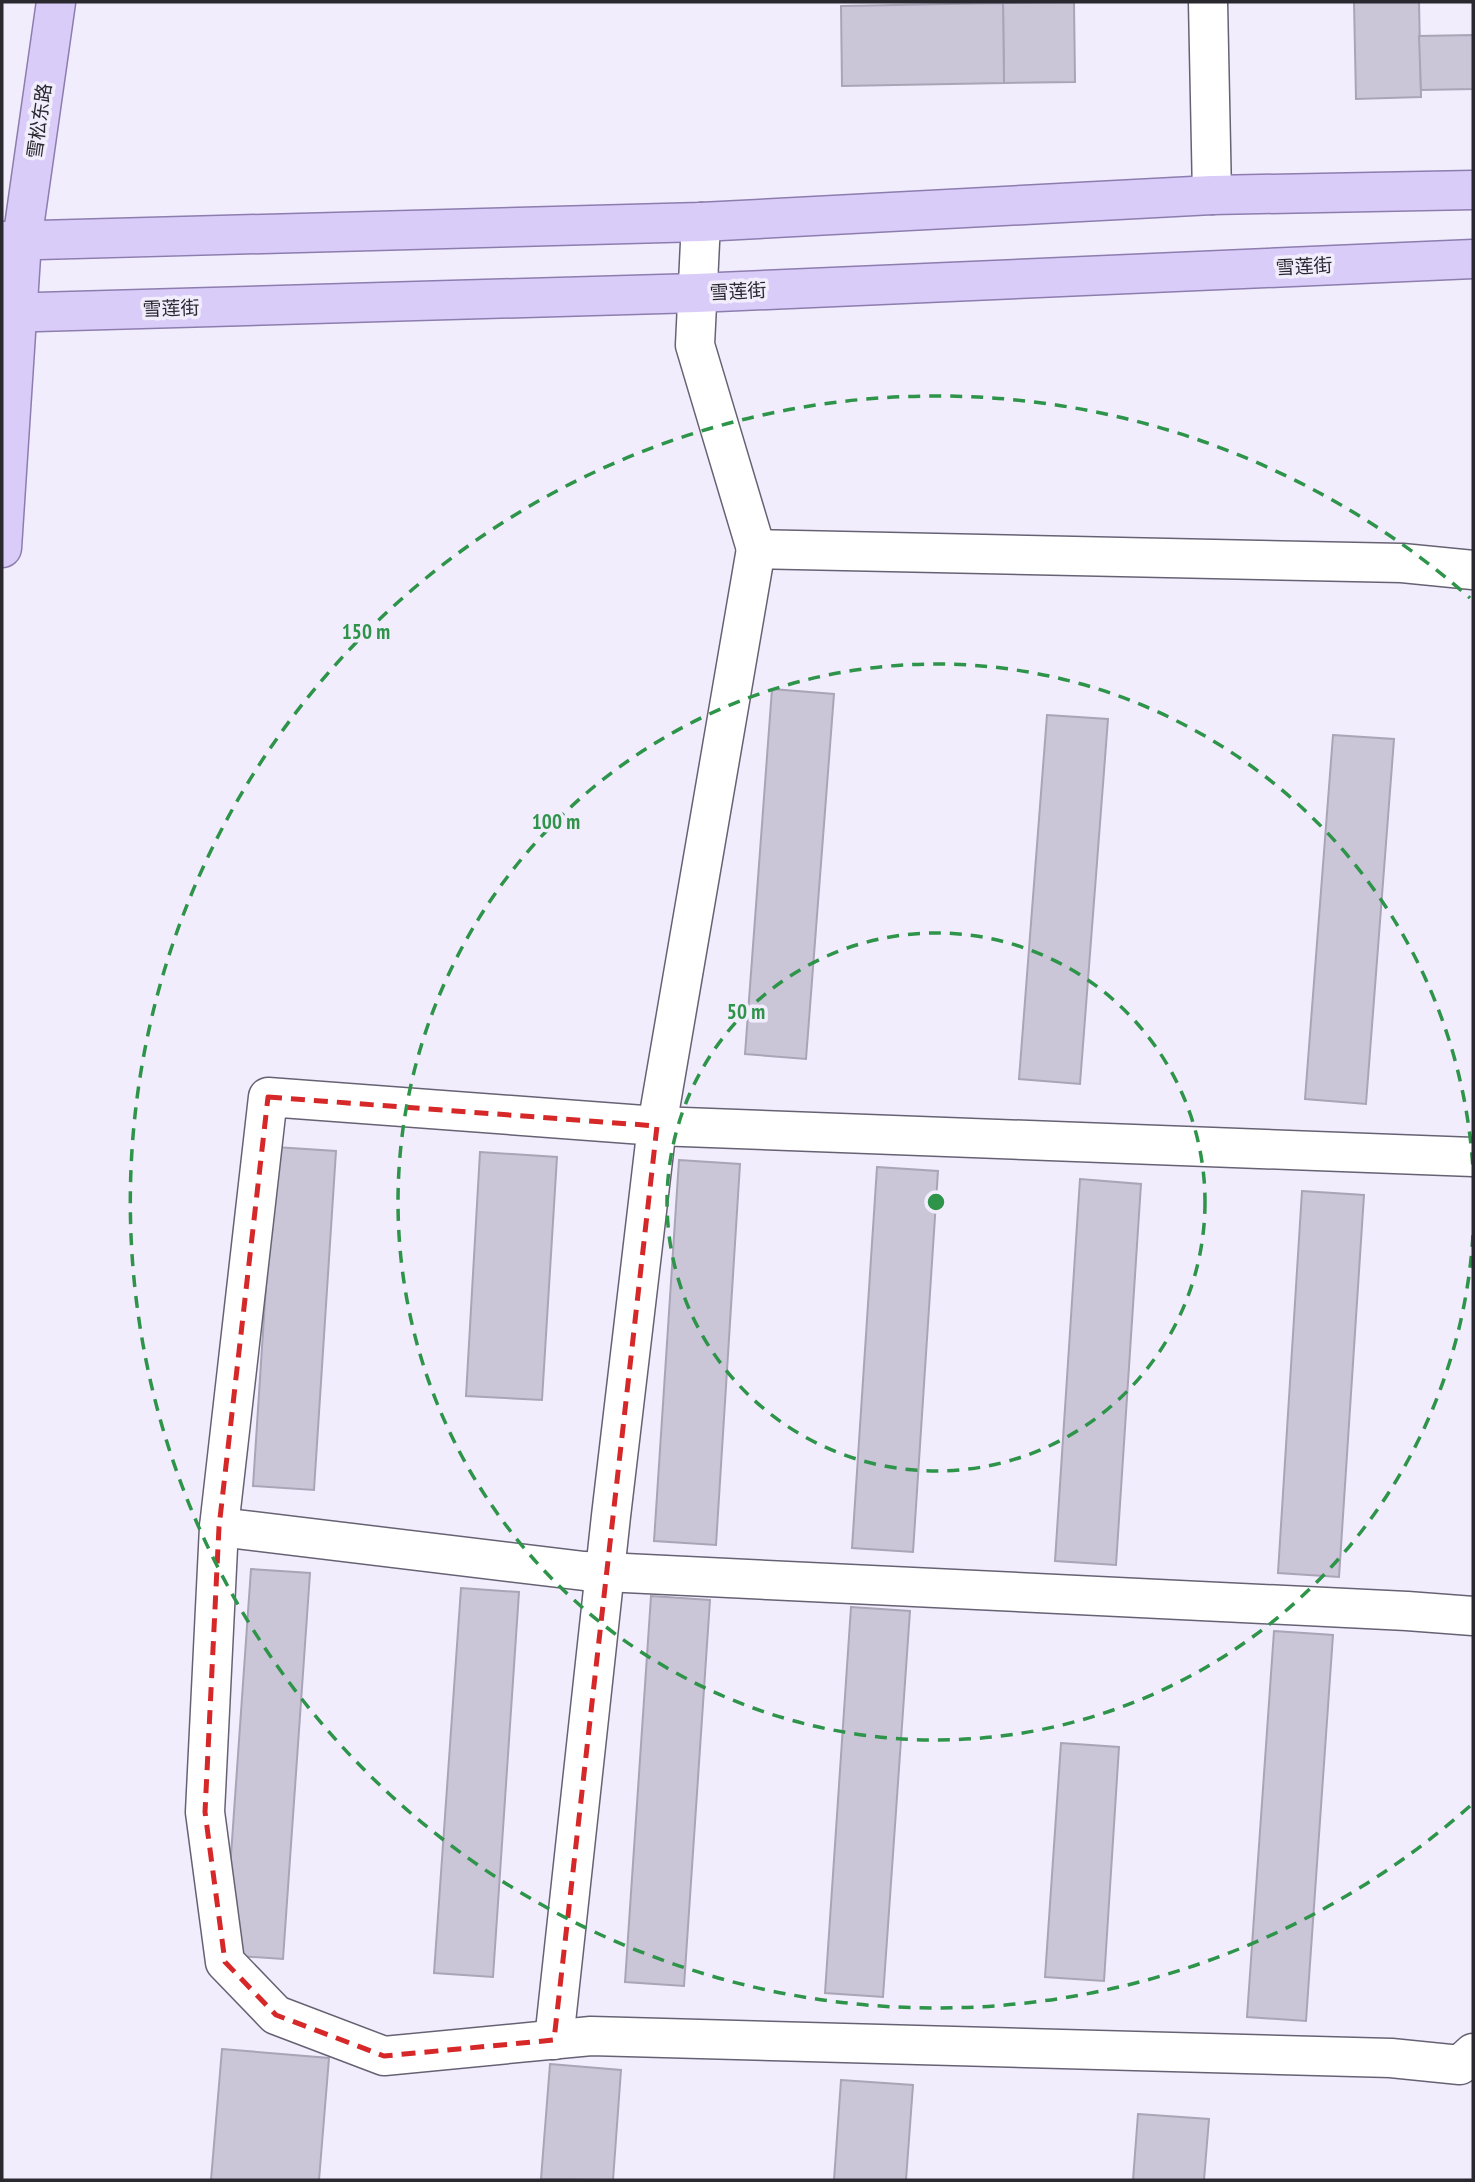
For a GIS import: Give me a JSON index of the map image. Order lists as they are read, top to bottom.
{
  "streets": {
    "main road": ["雪松东路", "雪莲街"]
  },
  "crossings": [
    ["雪松东路", "雪莲街"]
  ],
  "rings": ["150 m", "100 m", "50 m"]
}
